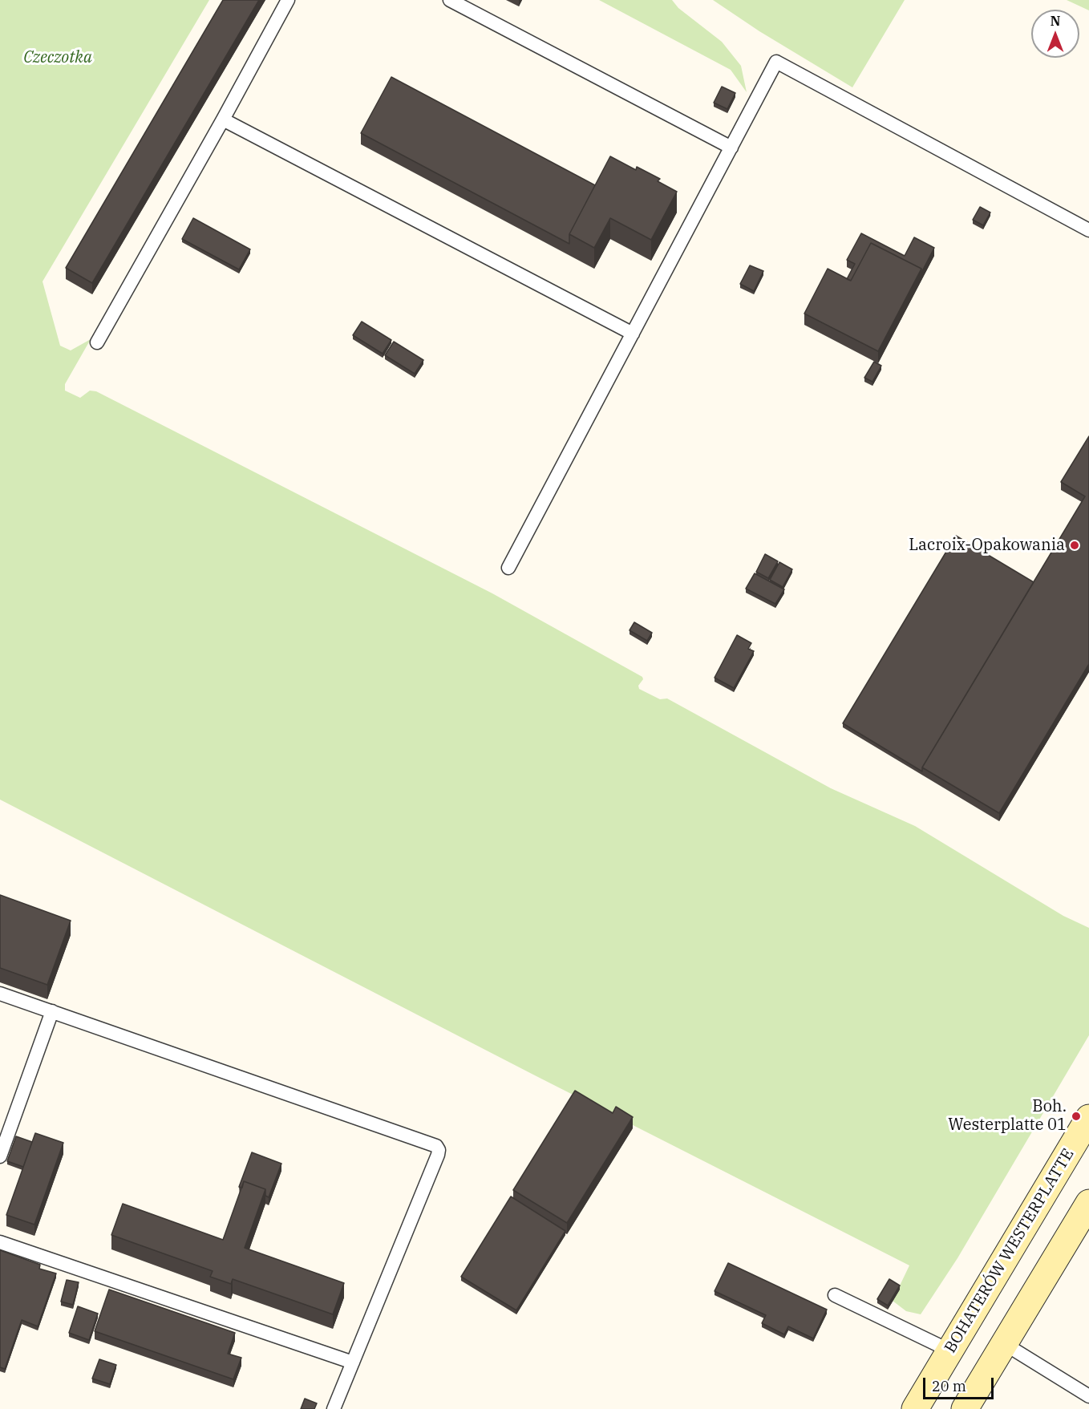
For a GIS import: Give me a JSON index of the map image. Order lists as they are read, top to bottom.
{
  "streets": {
    "main road": ["BOHATERÓW WESTERPLATTE"]
  },
  "parks": ["Czeczotka"],
  "places": ["Lacroix-Opakowania", "Boh. Westerplatte 01"],
  "scale_bar": "20 m",
  "north": "top"
}
